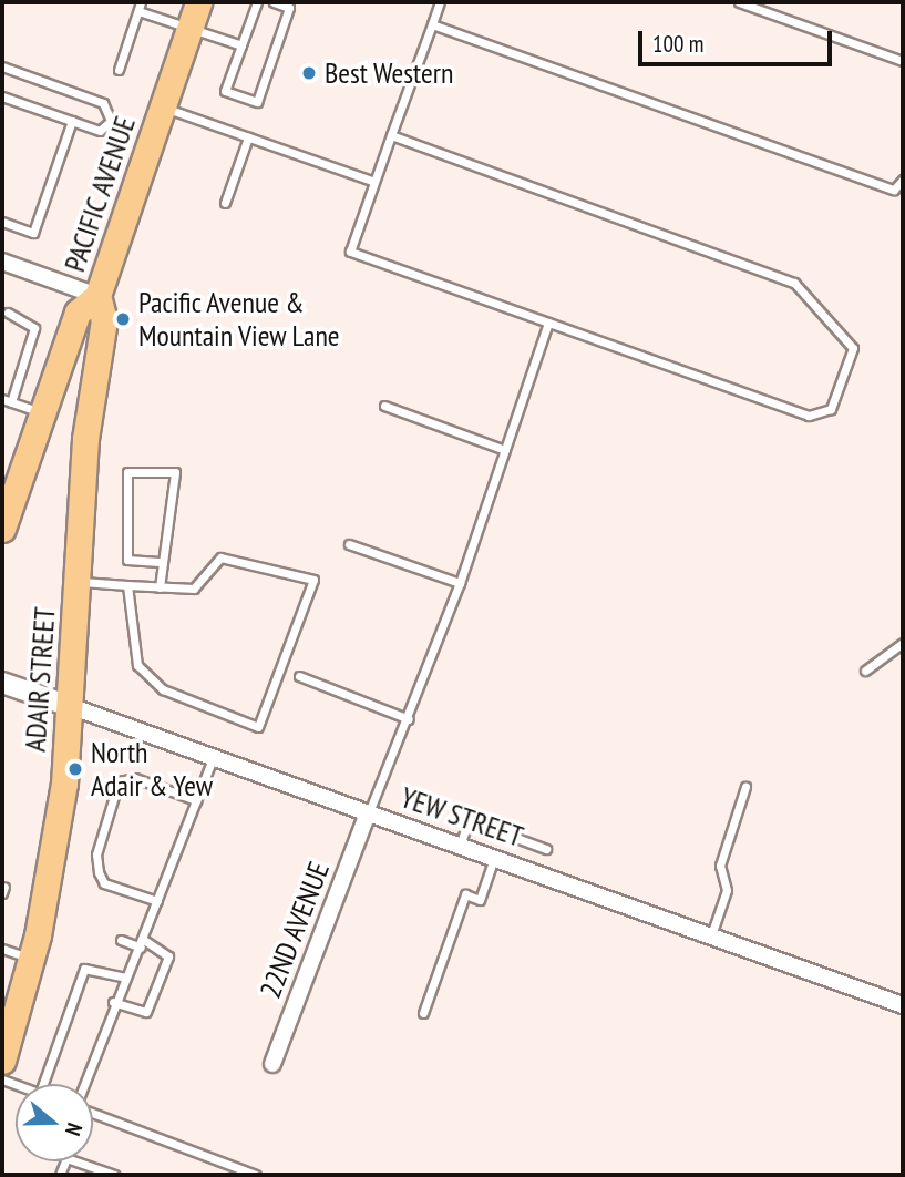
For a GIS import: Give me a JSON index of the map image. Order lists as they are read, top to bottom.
{
  "streets": {
    "highway": ["PACIFIC AVENUE", "ADAIR STREET"],
    "street": ["YEW STREET", "22ND AVENUE"]
  },
  "crossings": [
    ["PACIFIC AVENUE", "ADAIR STREET"],
    ["ADAIR STREET", "YEW STREET"],
    ["YEW STREET", "22ND AVENUE"]
  ],
  "places": ["Best Western", "Pacific Avenue & Mountain View Lane", "North Adair & Yew"],
  "scale_bar": "100 m",
  "north": "right"
}
